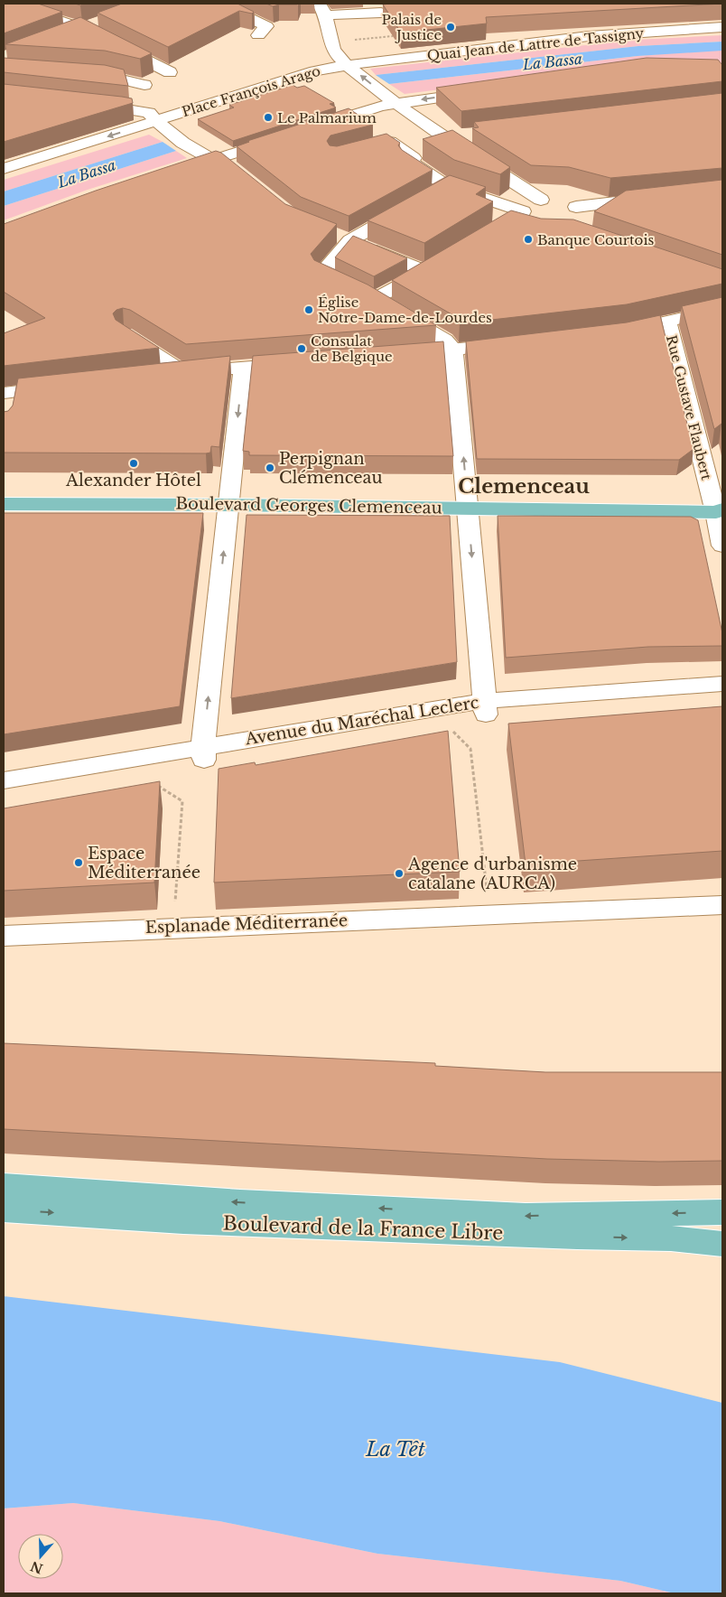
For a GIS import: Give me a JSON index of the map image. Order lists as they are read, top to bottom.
{
  "streets": {
    "main road": ["Boulevard Georges Clemenceau", "Boulevard de la France Libre"],
    "street": [
      "Quai Jean de Lattre de Tassigny",
      "Place François Arago",
      "Rue Gustave Flaubert",
      "Avenue du Maréchal Leclerc",
      "Esplanade Méditerranée"
    ]
  },
  "crossings": [
    ["Quai Jean de Lattre de Tassigny", "Place François Arago"],
    ["Rue Gustave Flaubert", "Boulevard Georges Clemenceau"]
  ],
  "one_way": ["Place François Arago"],
  "districts": ["Clemenceau"],
  "water": ["La Bassa", "La Têt"],
  "places": [
    "Palais de Justice",
    "Le Palmarium",
    "Banque Courtois",
    "Église Notre-Dame-de-Lourdes",
    "Consulat de Belgique",
    "Alexander Hôtel",
    "Perpignan Clémenceau",
    "Espace Méditerranée",
    "Agence d'urbanisme catalane (AURCA)"
  ],
  "north": "bottom"
}
